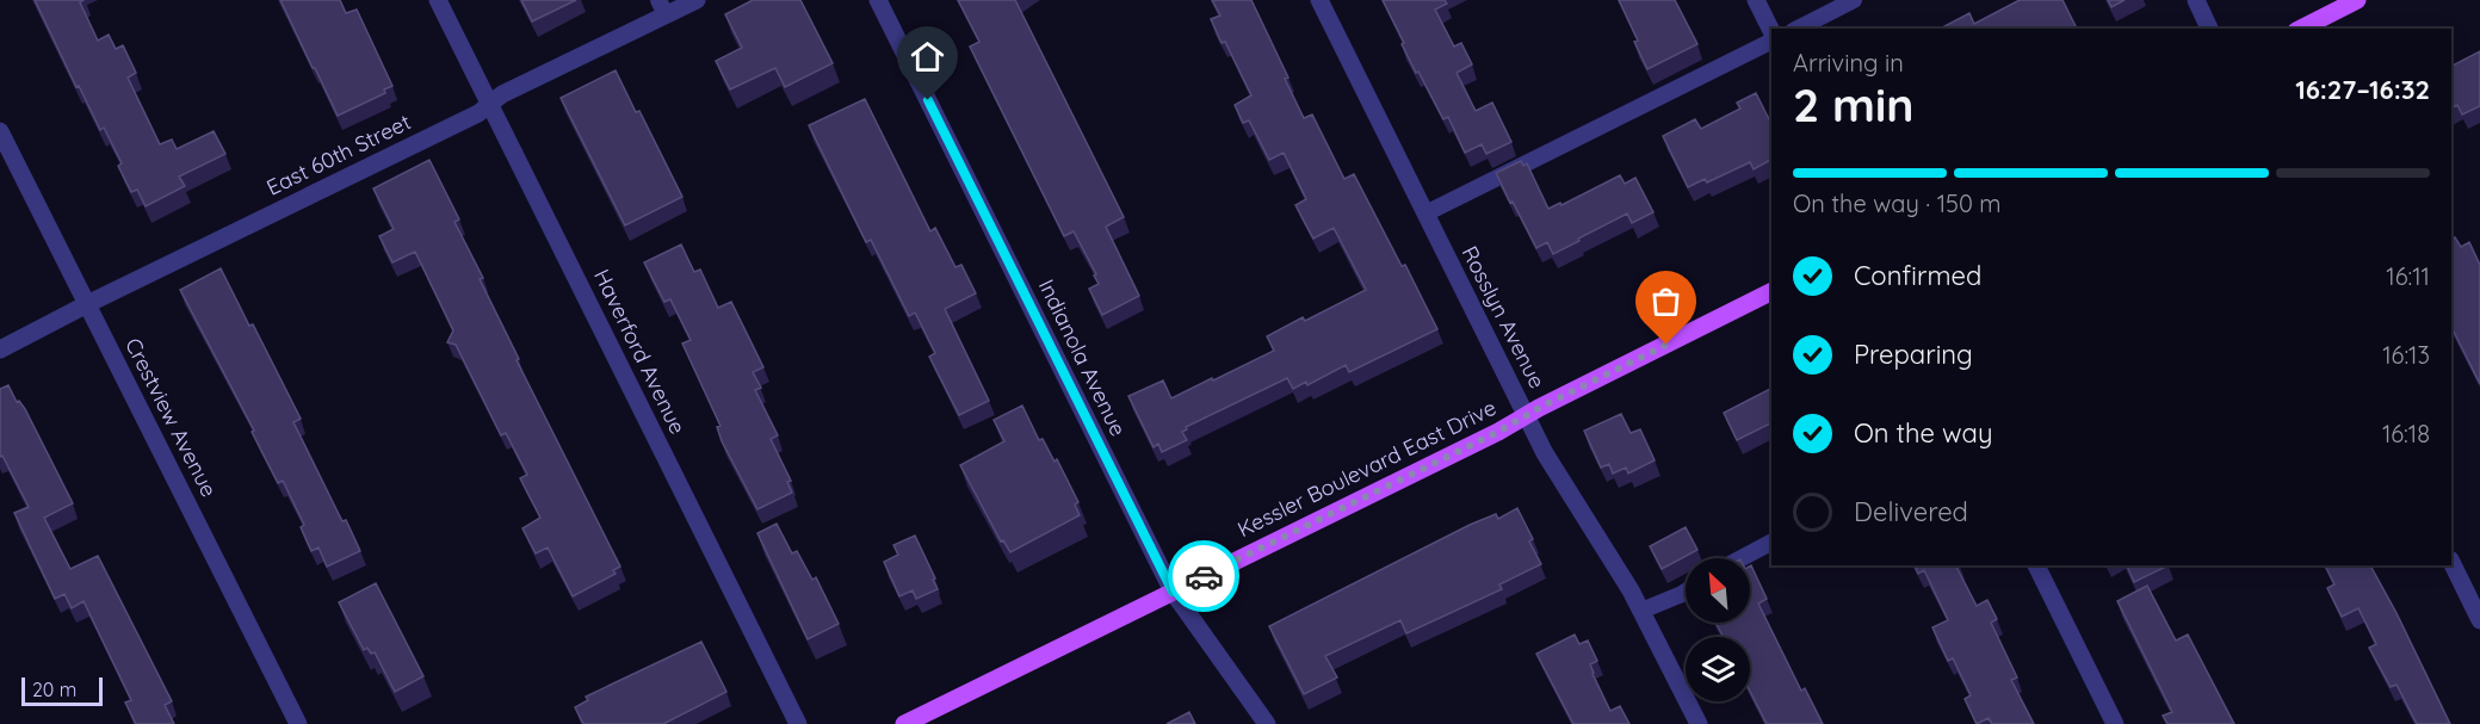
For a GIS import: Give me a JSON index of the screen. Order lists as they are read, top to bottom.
{
  "streets": {
    "main road": ["Kessler Boulevard East Drive"],
    "street": [
      "East 60th Street",
      "Rosslyn Avenue",
      "Haverford Avenue",
      "Indianola Avenue",
      "Crestview Avenue"
    ]
  },
  "crossings": [
    ["East 60th Street", "Haverford Avenue"],
    ["East 60th Street", "Crestview Avenue"],
    ["Rosslyn Avenue", "Kessler Boulevard East Drive"],
    ["Indianola Avenue", "Kessler Boulevard East Drive"]
  ],
  "scale_bar": "20 m",
  "north": "top left",
  "page": {
    "heading": ["2 min", "Arriving in", "16:27–16:32"],
    "bar": "On the way · 150 m",
    "list": [
      ["Confirmed", "16:11"],
      ["Preparing", "16:13"],
      ["On the way", "16:18"],
      "Delivered"
    ],
    "scale": "20 m"
  }
}
